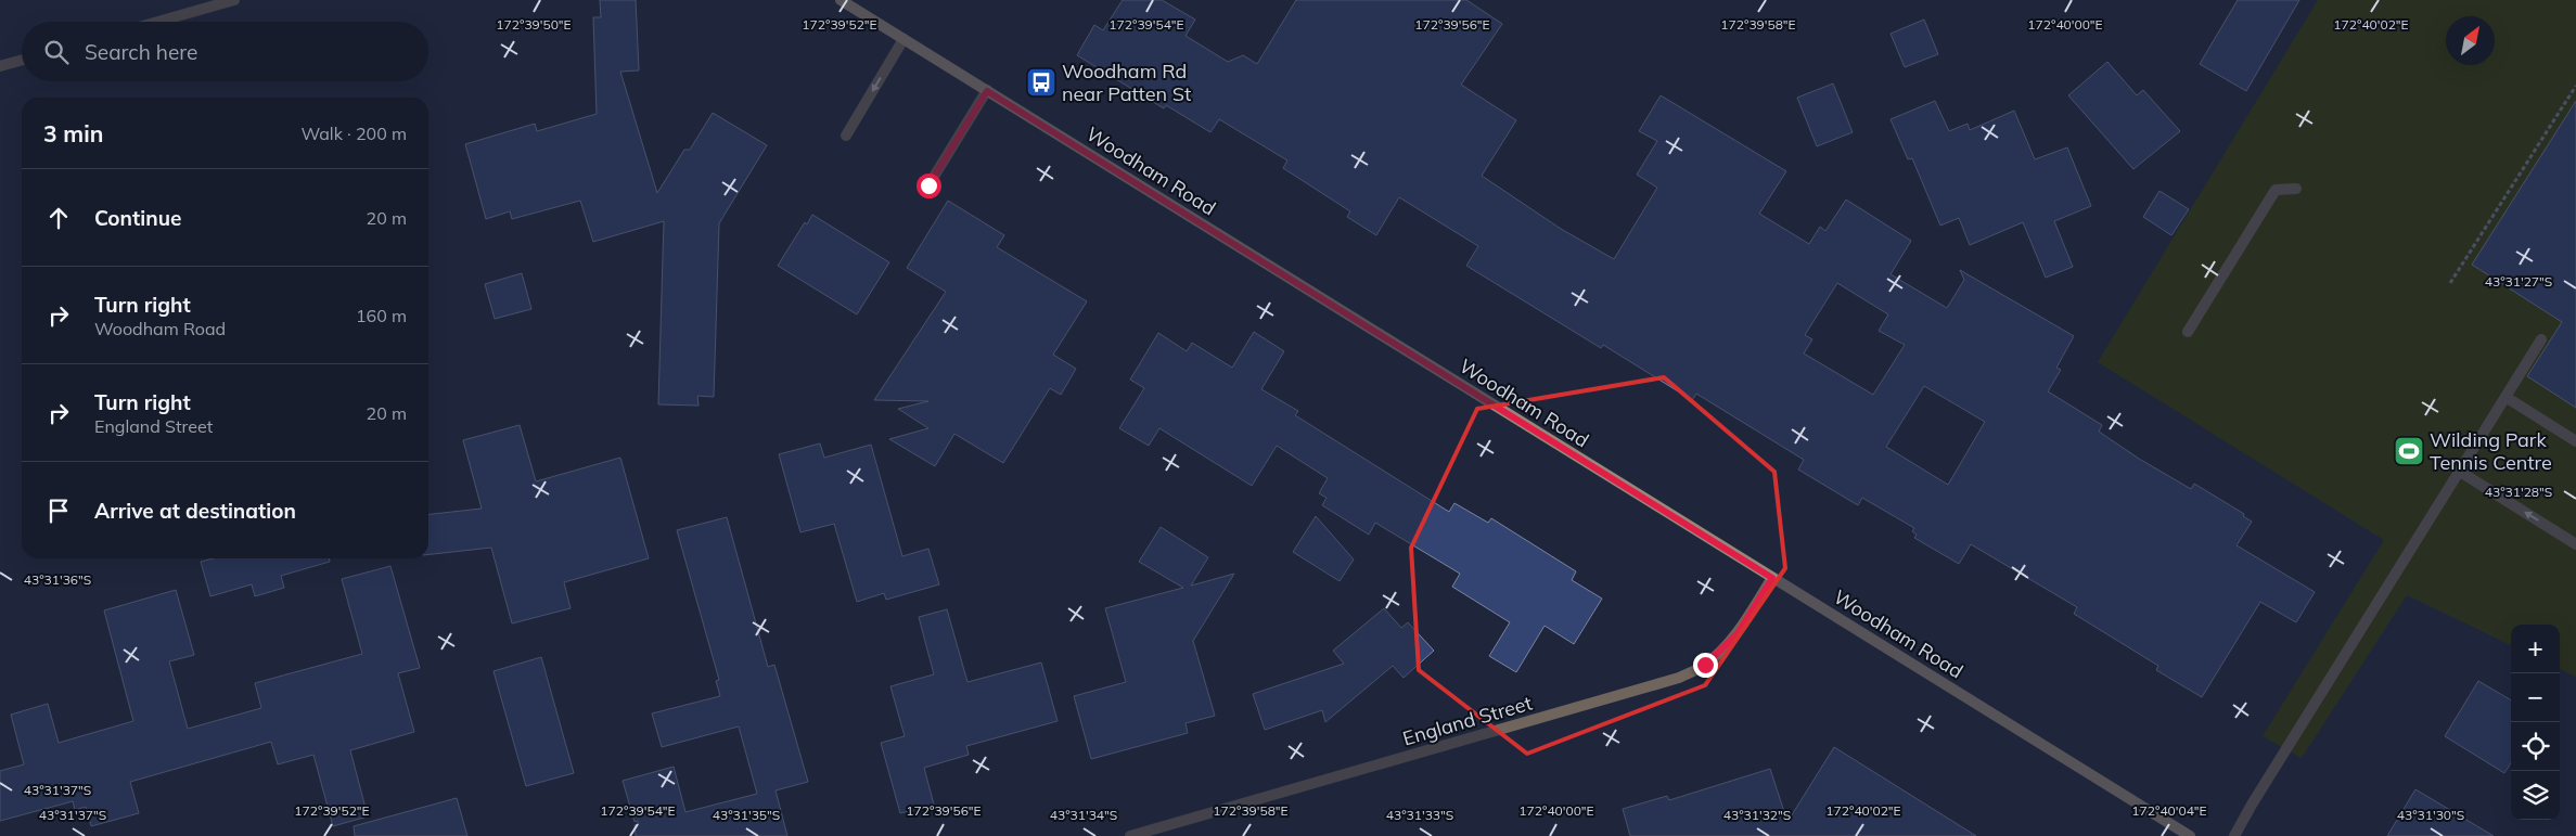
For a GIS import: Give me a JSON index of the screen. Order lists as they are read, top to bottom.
{
  "streets": {
    "main road": ["Woodham Road"],
    "street": ["England Street"]
  },
  "crossings": [
    ["Woodham Road", "England Street"]
  ],
  "places": {
    "bus stop": ["Woodham Rd near Patten St"],
    "sports": ["Wilding Park Tennis Centre"]
  },
  "north": "top right",
  "page": {
    "search": "Search here",
    "heading": ["3 min", "Walk · 200 m"],
    "list": [
      ["Continue", "20 m"],
      ["Turn right", "Woodham Road", "160 m"],
      ["Turn right", "England Street", "20 m"],
      "Arrive at destination"
    ],
    "map_buttons": ["+", "−"]
  },
  "coordinates": [
    "172°39'50\"E",
    "172°39'52\"E",
    "172°39'54\"E",
    "172°39'56\"E",
    "172°39'58\"E",
    "172°40'00\"E",
    "172°40'02\"E",
    "43°31'27\"S",
    "43°31'28\"S",
    "43°31'36\"S",
    "43°31'37\"S",
    "172°40'04\"E",
    "43°31'35\"S",
    "43°31'34\"S",
    "43°31'33\"S",
    "43°31'32\"S",
    "43°31'30\"S"
  ]
}
